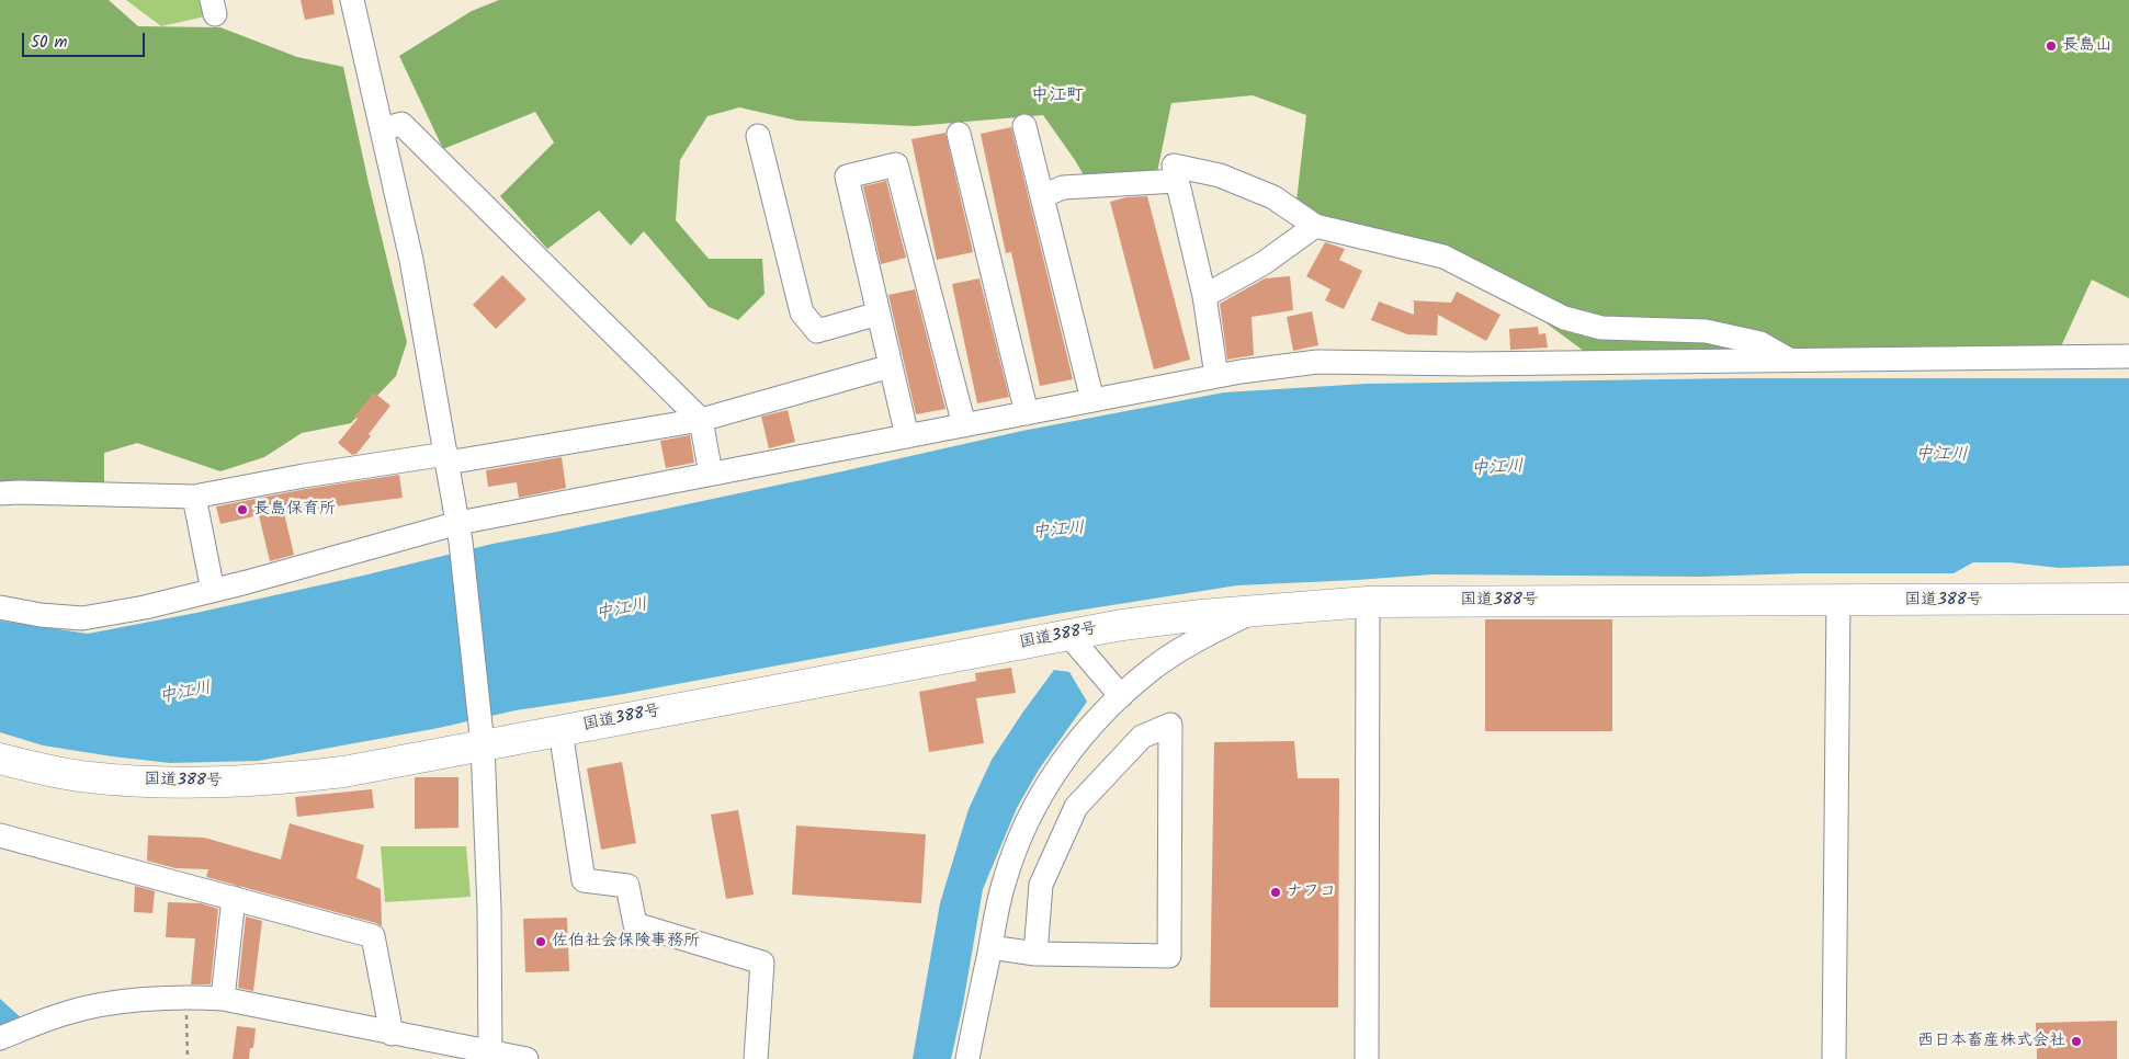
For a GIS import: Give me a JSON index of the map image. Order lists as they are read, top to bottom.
{
  "streets": {
    "highway": ["国道388号"]
  },
  "districts": ["中江町"],
  "water": ["中江川"],
  "places": [
    "長島山",
    "長島保育所",
    "ナフコ",
    "佐伯社会保険事務所",
    "西日本畜産株式会社"
  ],
  "scale_bar": "50 m"
}
